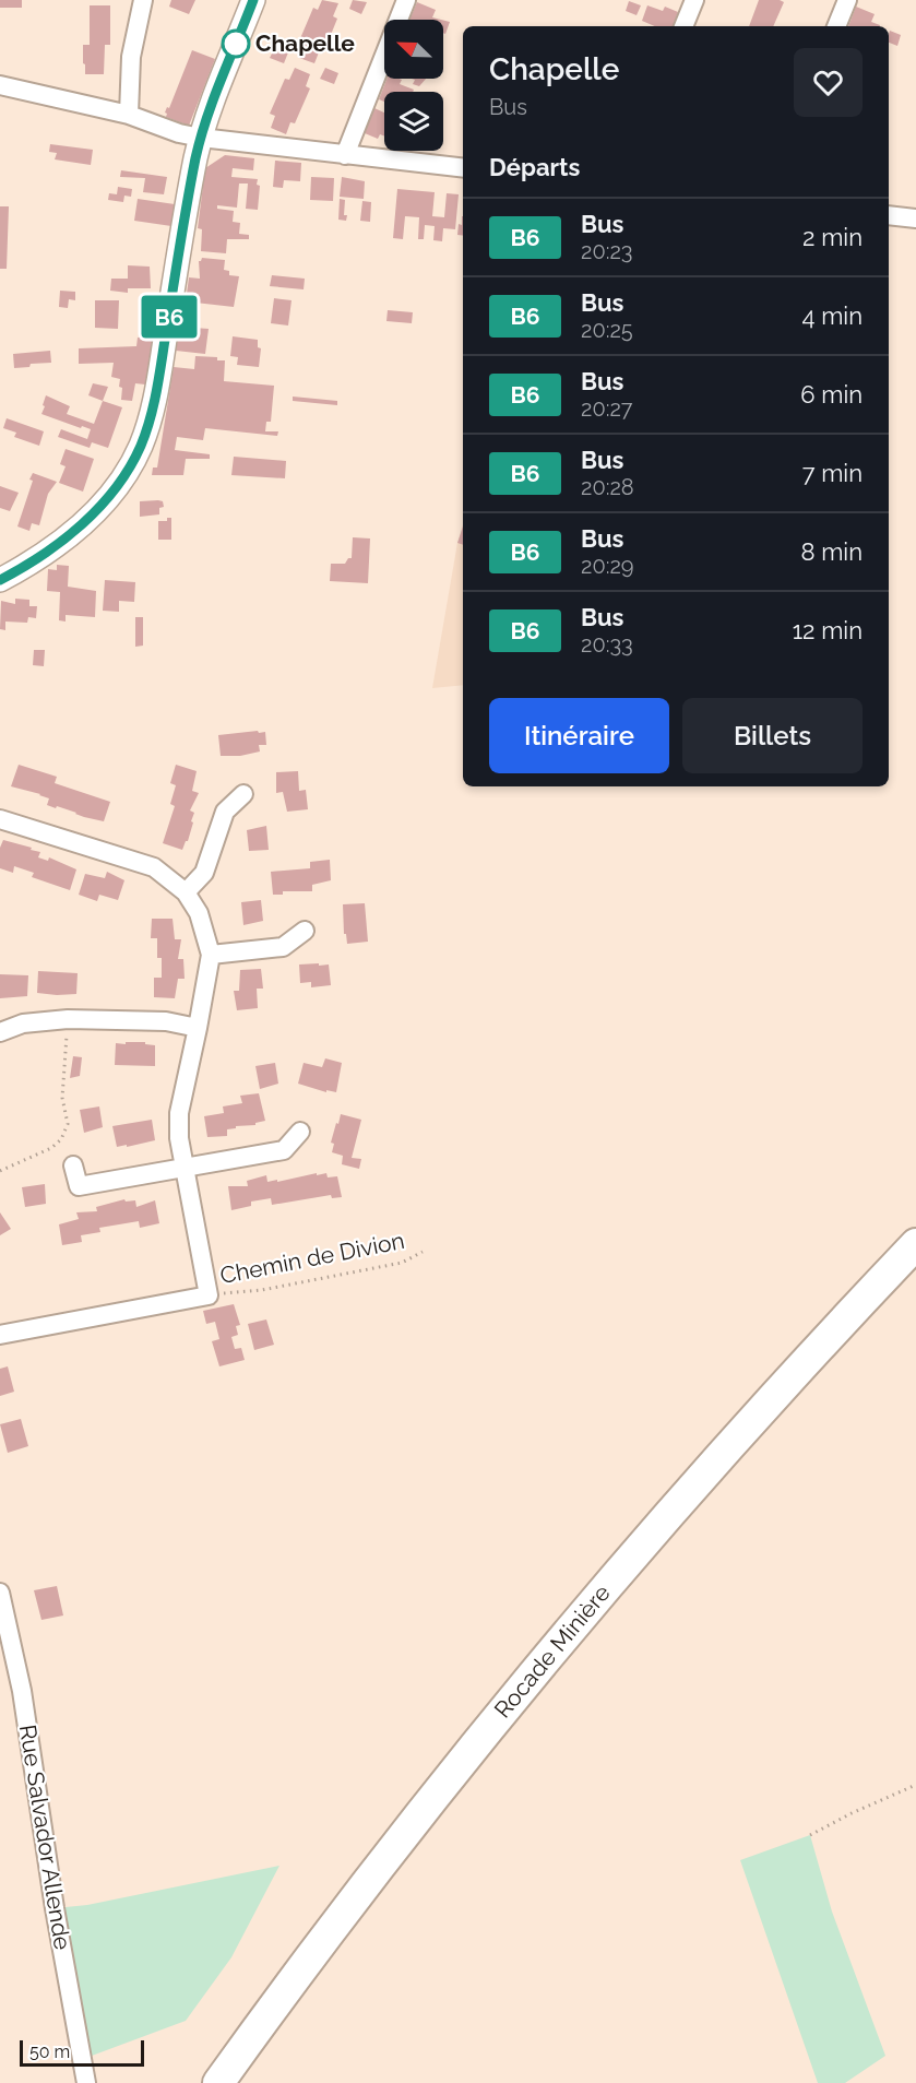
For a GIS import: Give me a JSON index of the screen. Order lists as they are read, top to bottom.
{
  "streets": {
    "highway": ["Rocade Minière"],
    "street": ["Rue Salvador Allende"],
    "path": ["Chemin de Divion"]
  },
  "places": ["Chapelle"],
  "lines": ["bus line B6"],
  "scale_bar": "50 m",
  "north": "top left",
  "page": {
    "on_map": "B6",
    "heading": [
      ["Chapelle", "Bus"],
      "Départs"
    ],
    "list": [
      {
        "mark": "B6",
        "name": "Bus",
        "note": "20:23",
        "value": "2 min"
      },
      {
        "mark": "B6",
        "name": "Bus",
        "note": "20:25",
        "value": "4 min"
      },
      {
        "mark": "B6",
        "name": "Bus",
        "note": "20:27",
        "value": "6 min"
      },
      {
        "mark": "B6",
        "name": "Bus",
        "note": "20:28",
        "value": "7 min"
      },
      {
        "mark": "B6",
        "name": "Bus",
        "note": "20:29",
        "value": "8 min"
      },
      {
        "mark": "B6",
        "name": "Bus",
        "note": "20:33",
        "value": "12 min"
      }
    ],
    "buttons": ["Itinéraire", "Billets"],
    "scale": "50 m"
  }
}
